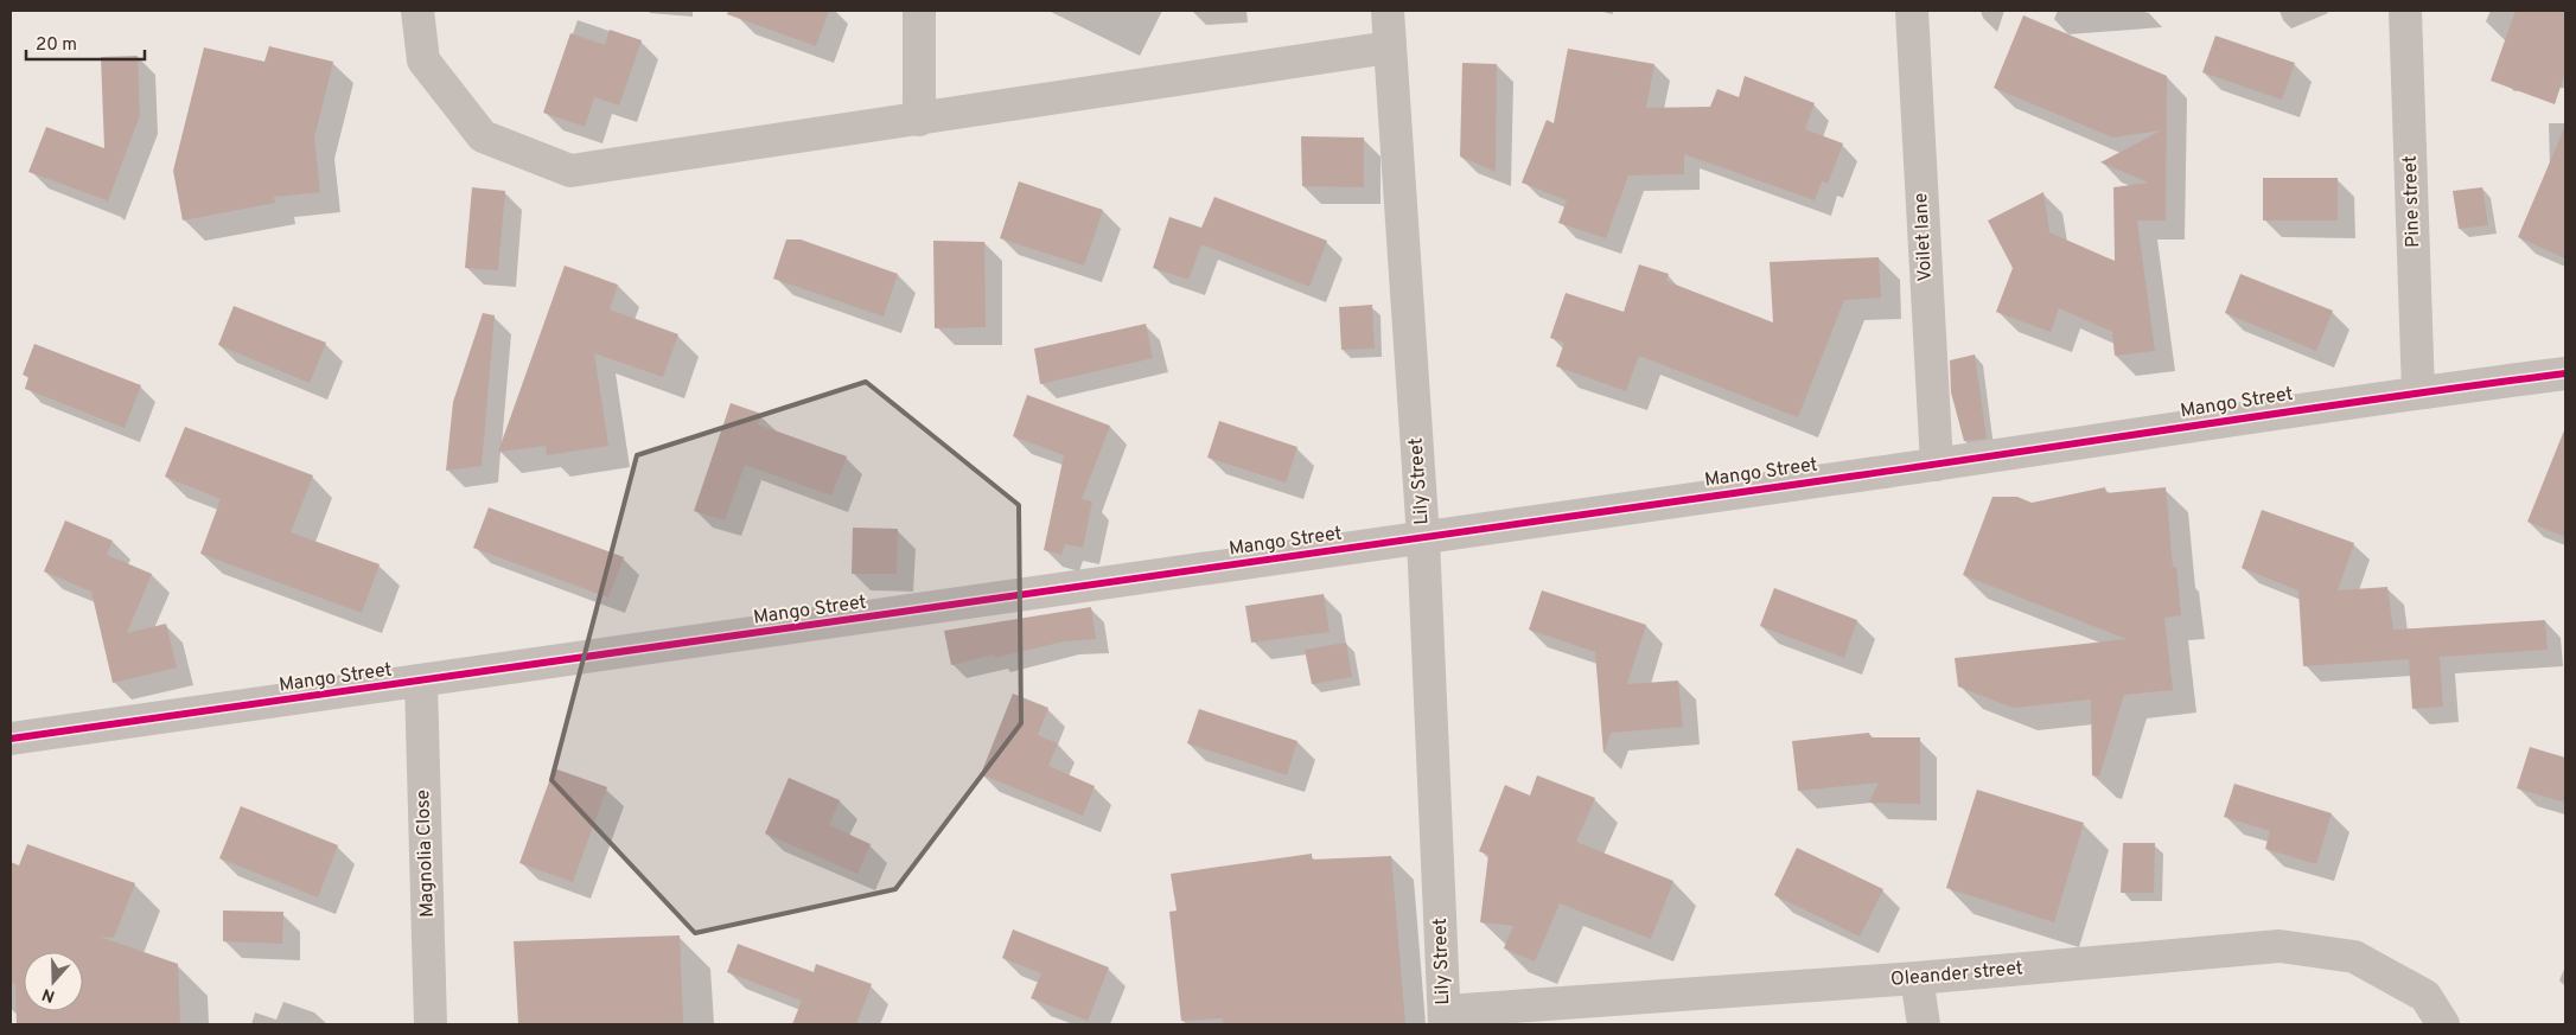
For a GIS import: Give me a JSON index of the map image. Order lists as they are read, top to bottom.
{
  "streets": {
    "street": [
      "Pine street",
      "Voilet lane",
      "Mango Street",
      "Lily Street",
      "Magnolia Close",
      "Oleander street"
    ]
  },
  "crossings": [
    ["Pine street", "Mango Street"],
    ["Voilet lane", "Mango Street"],
    ["Mango Street", "Lily Street"],
    ["Mango Street", "Magnolia Close"],
    ["Lily Street", "Oleander street"]
  ],
  "scale_bar": "20 m",
  "north": "bottom"
}
